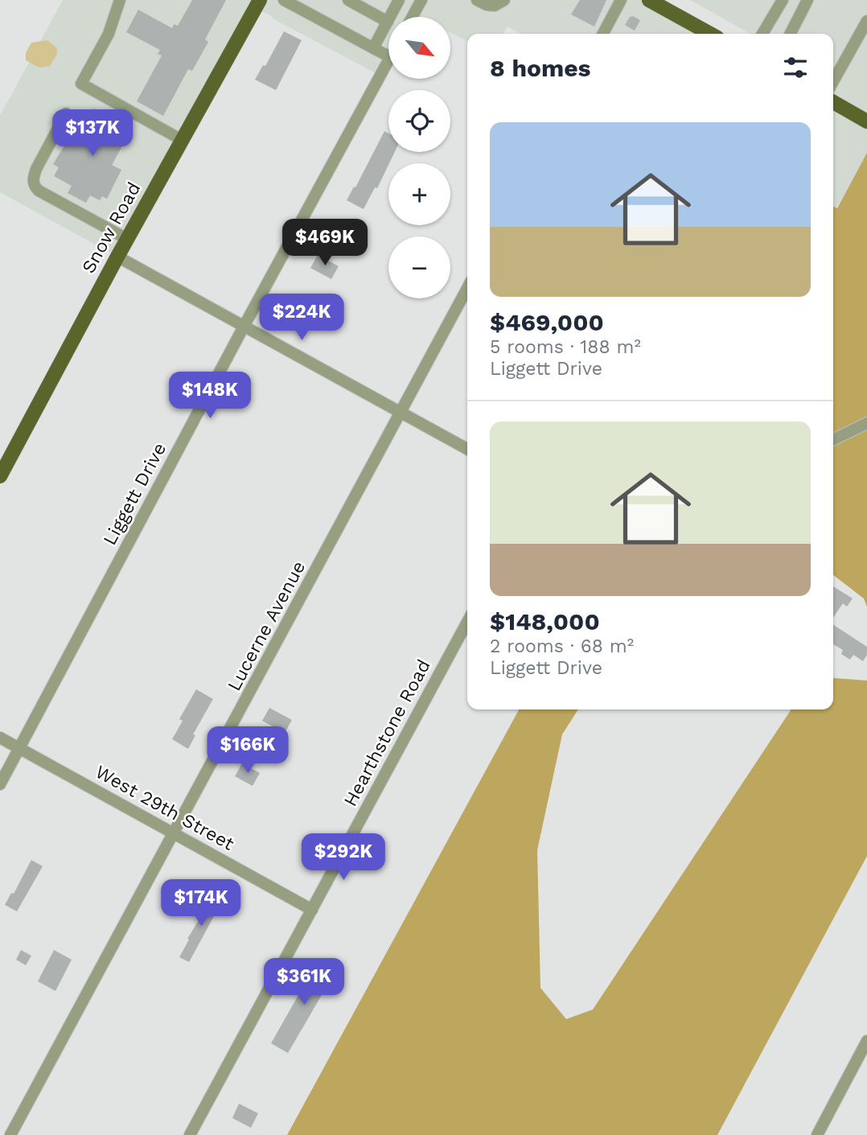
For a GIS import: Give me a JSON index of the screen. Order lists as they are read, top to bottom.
{
  "streets": {
    "main road": ["Snow Road"],
    "street": [
      "Liggett Drive",
      "Lucerne Avenue",
      "Hearthstone Road",
      "West 29th Street"
    ]
  },
  "crossings": [
    ["Liggett Drive", "West 29th Street"],
    ["Lucerne Avenue", "West 29th Street"],
    ["Hearthstone Road", "West 29th Street"]
  ],
  "north": "bottom right",
  "page": {
    "map_buttons": ["+", "−"],
    "heading": "8 homes",
    "list": [
      {
        "name": "$469,000",
        "note": "5 rooms · 188 m² · Liggett Drive"
      },
      {
        "name": "$148,000",
        "note": "2 rooms · 68 m² · Liggett Drive"
      }
    ],
    "price": [
      "$137K",
      "$469K",
      "$224K",
      "$148K",
      "$166K",
      "$292K",
      "$174K",
      "$361K"
    ]
  }
}
